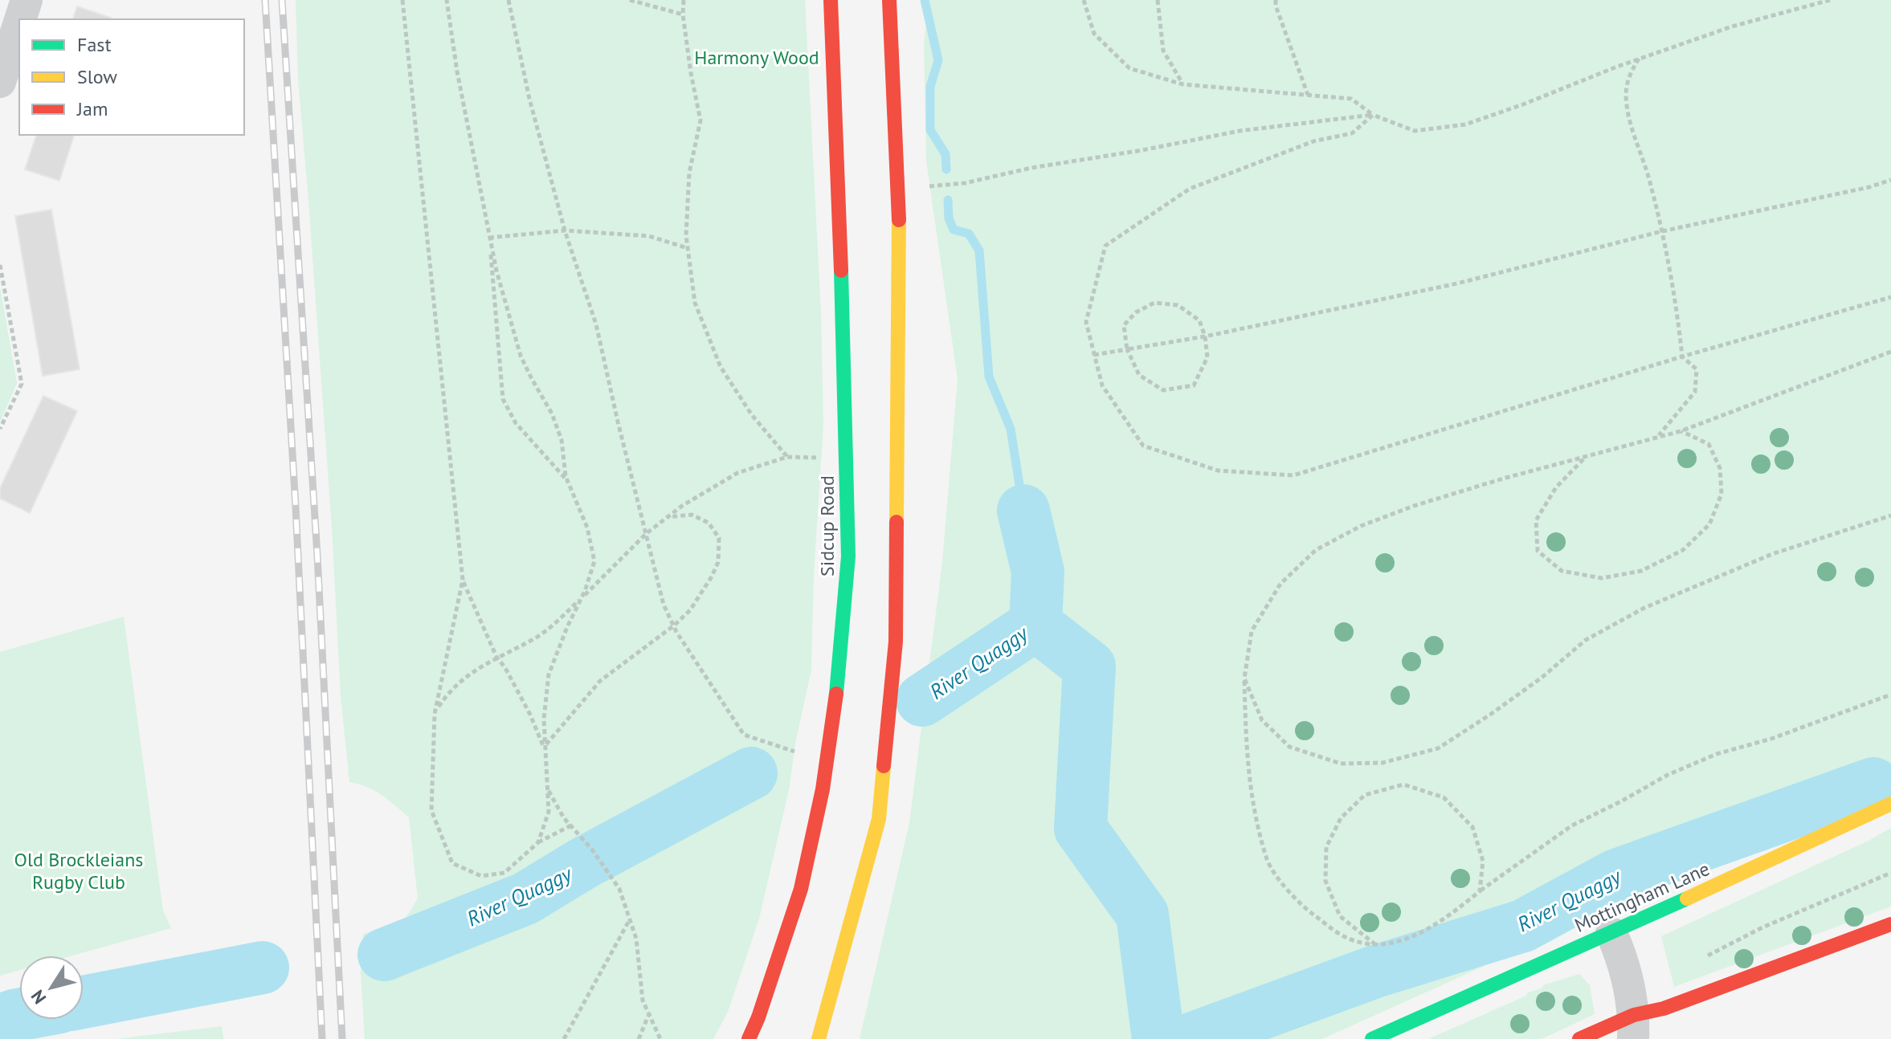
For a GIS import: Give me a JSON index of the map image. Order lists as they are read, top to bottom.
{
  "streets": {
    "main road": ["Sidcup Road", "Mottingham Lane"]
  },
  "water": ["River Quaggy"],
  "parks": ["Harmony Wood", "Old Brockleians Rugby Club"],
  "legend": ["Fast", "Slow", "Jam"],
  "north": "bottom left"
}
